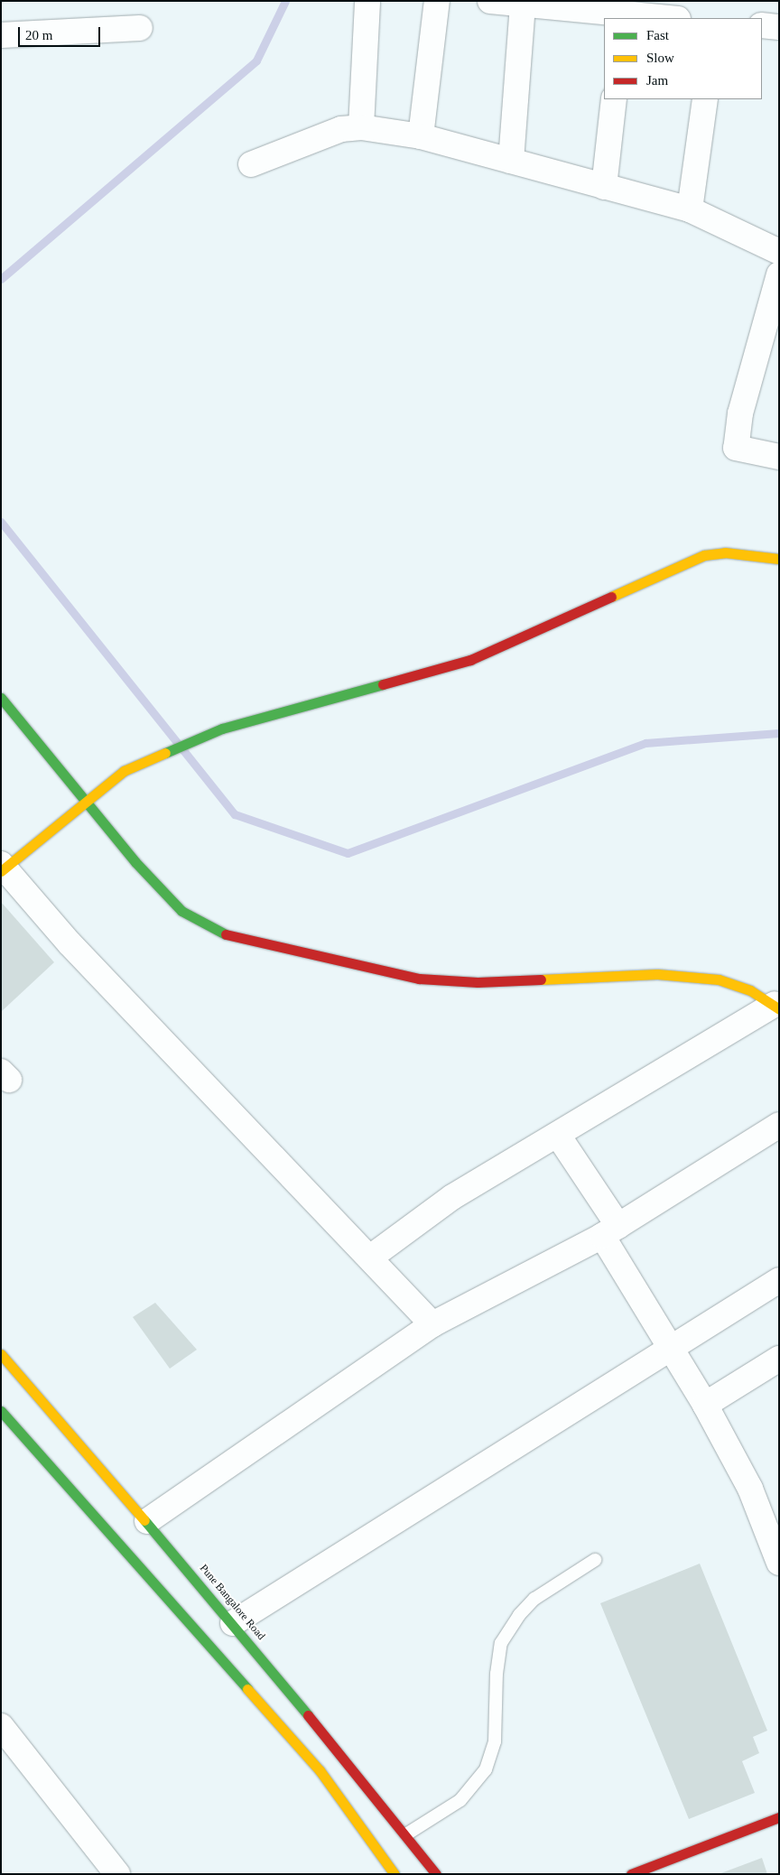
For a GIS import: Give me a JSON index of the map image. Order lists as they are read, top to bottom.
{
  "streets": {
    "street": ["Pune Bangalore Road"]
  },
  "legend": ["Fast", "Slow", "Jam"],
  "scale_bar": "20 m"
}
